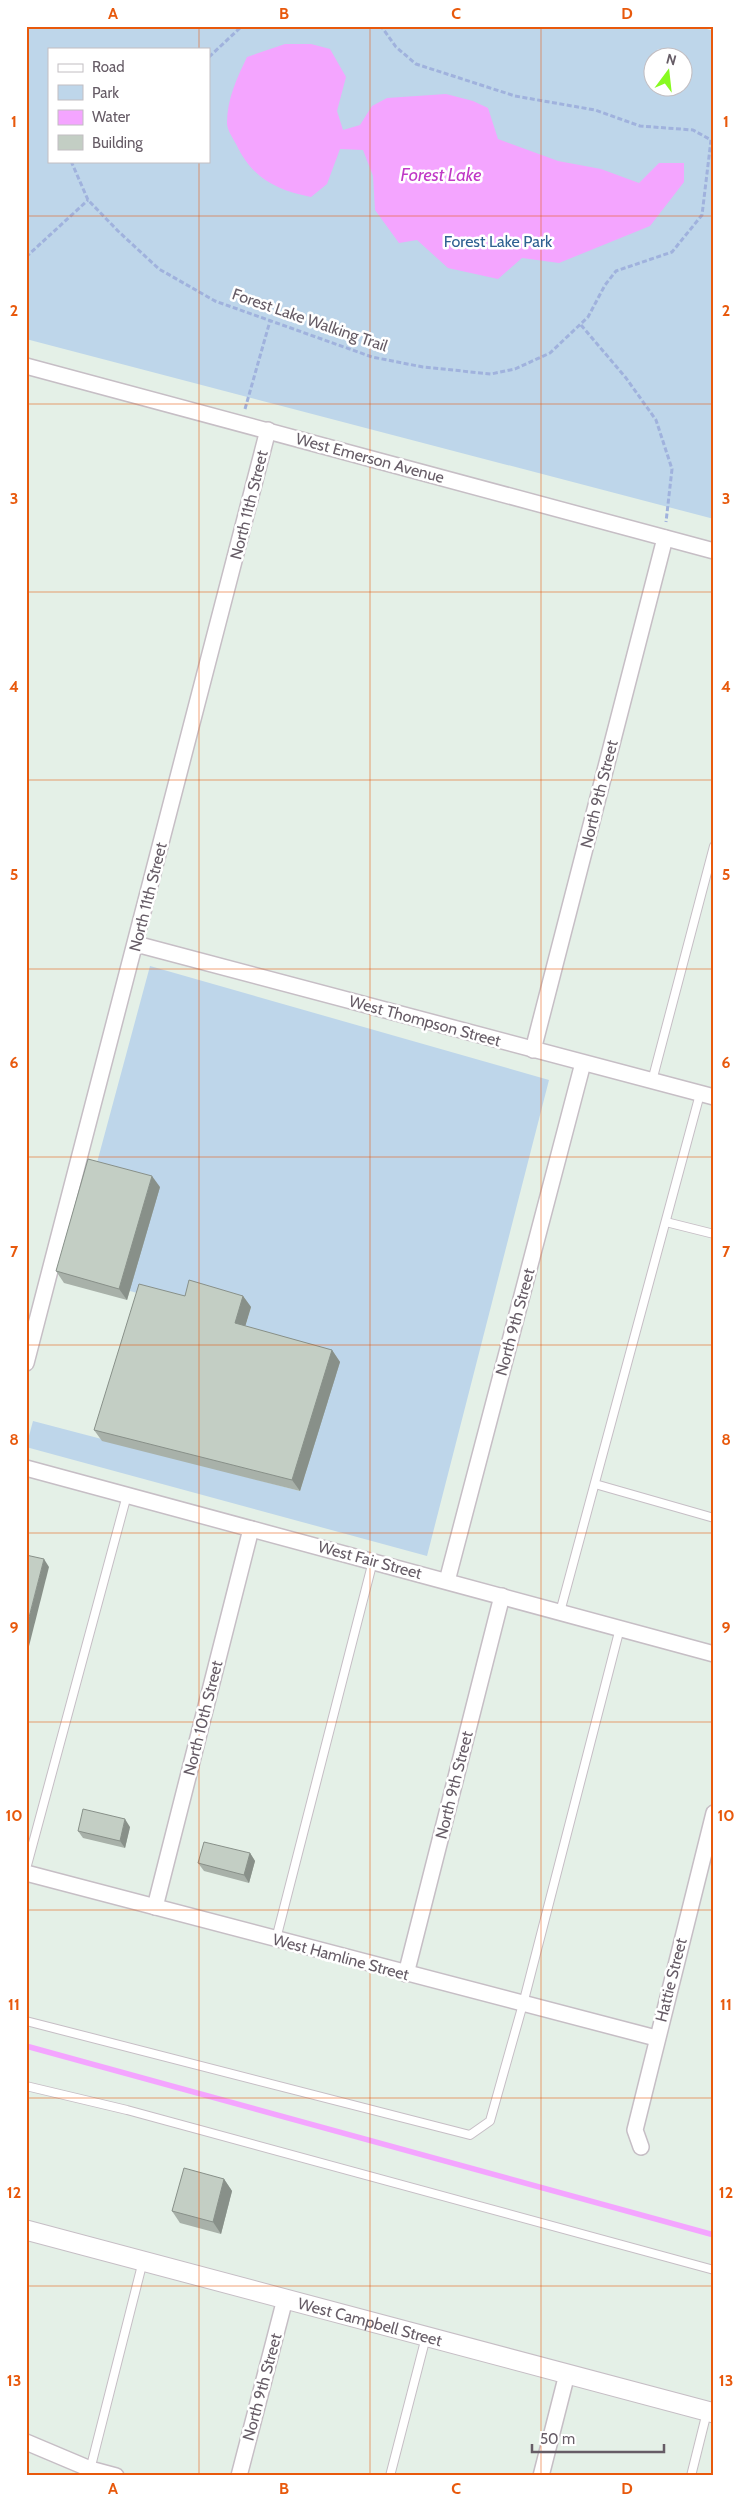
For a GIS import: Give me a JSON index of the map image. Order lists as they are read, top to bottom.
{
  "streets": {
    "street": [
      "West Emerson Avenue",
      "North 11th Street",
      "North 9th Street",
      "West Thompson Street",
      "West Fair Street",
      "North 10th Street",
      "West Hamline Street",
      "Hattie Street",
      "West Campbell Street"
    ],
    "path": ["Forest Lake Walking Trail"]
  },
  "crossings": [
    ["West Emerson Avenue", "North 11th Street"],
    ["West Emerson Avenue", "North 9th Street"],
    ["North 11th Street", "West Thompson Street"],
    ["North 9th Street", "West Thompson Street"],
    ["North 9th Street", "West Fair Street"],
    ["North 9th Street", "West Hamline Street"],
    ["North 9th Street", "West Campbell Street"],
    ["West Fair Street", "North 10th Street"],
    ["North 10th Street", "West Hamline Street"],
    ["West Hamline Street", "Hattie Street"]
  ],
  "water": ["Forest Lake"],
  "parks": ["Forest Lake Park"],
  "legend": [
    "Road",
    "Park",
    "Water",
    "Building"
  ],
  "scale_bar": "50 m",
  "north": "top",
  "grid": {
    "columns": [
      "A",
      "B",
      "C",
      "D"
    ],
    "rows": [
      "1",
      "2",
      "3",
      "4",
      "5",
      "6",
      "7",
      "8",
      "9",
      "10",
      "11",
      "12",
      "13"
    ]
  }
}
